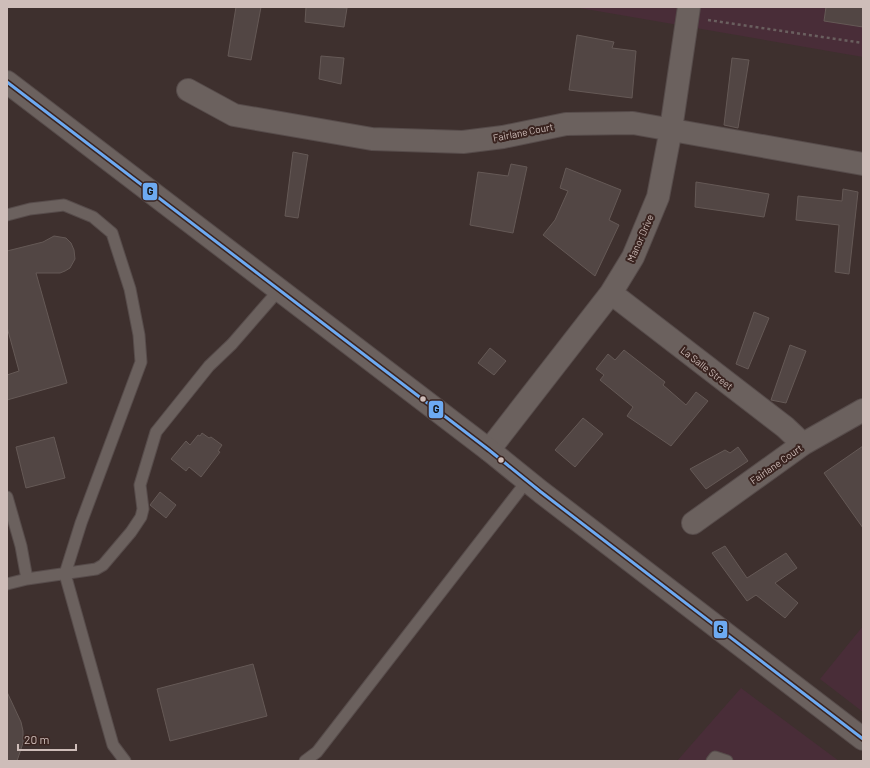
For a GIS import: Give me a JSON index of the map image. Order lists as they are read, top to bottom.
{
  "streets": {
    "street": ["Fairlane Court", "Manor Drive", "La Salle Street"]
  },
  "crossings": [
    ["Fairlane Court", "Manor Drive"],
    ["Fairlane Court", "La Salle Street"],
    ["Manor Drive", "La Salle Street"]
  ],
  "lines": ["transit line G"],
  "scale_bar": "20 m"
}
